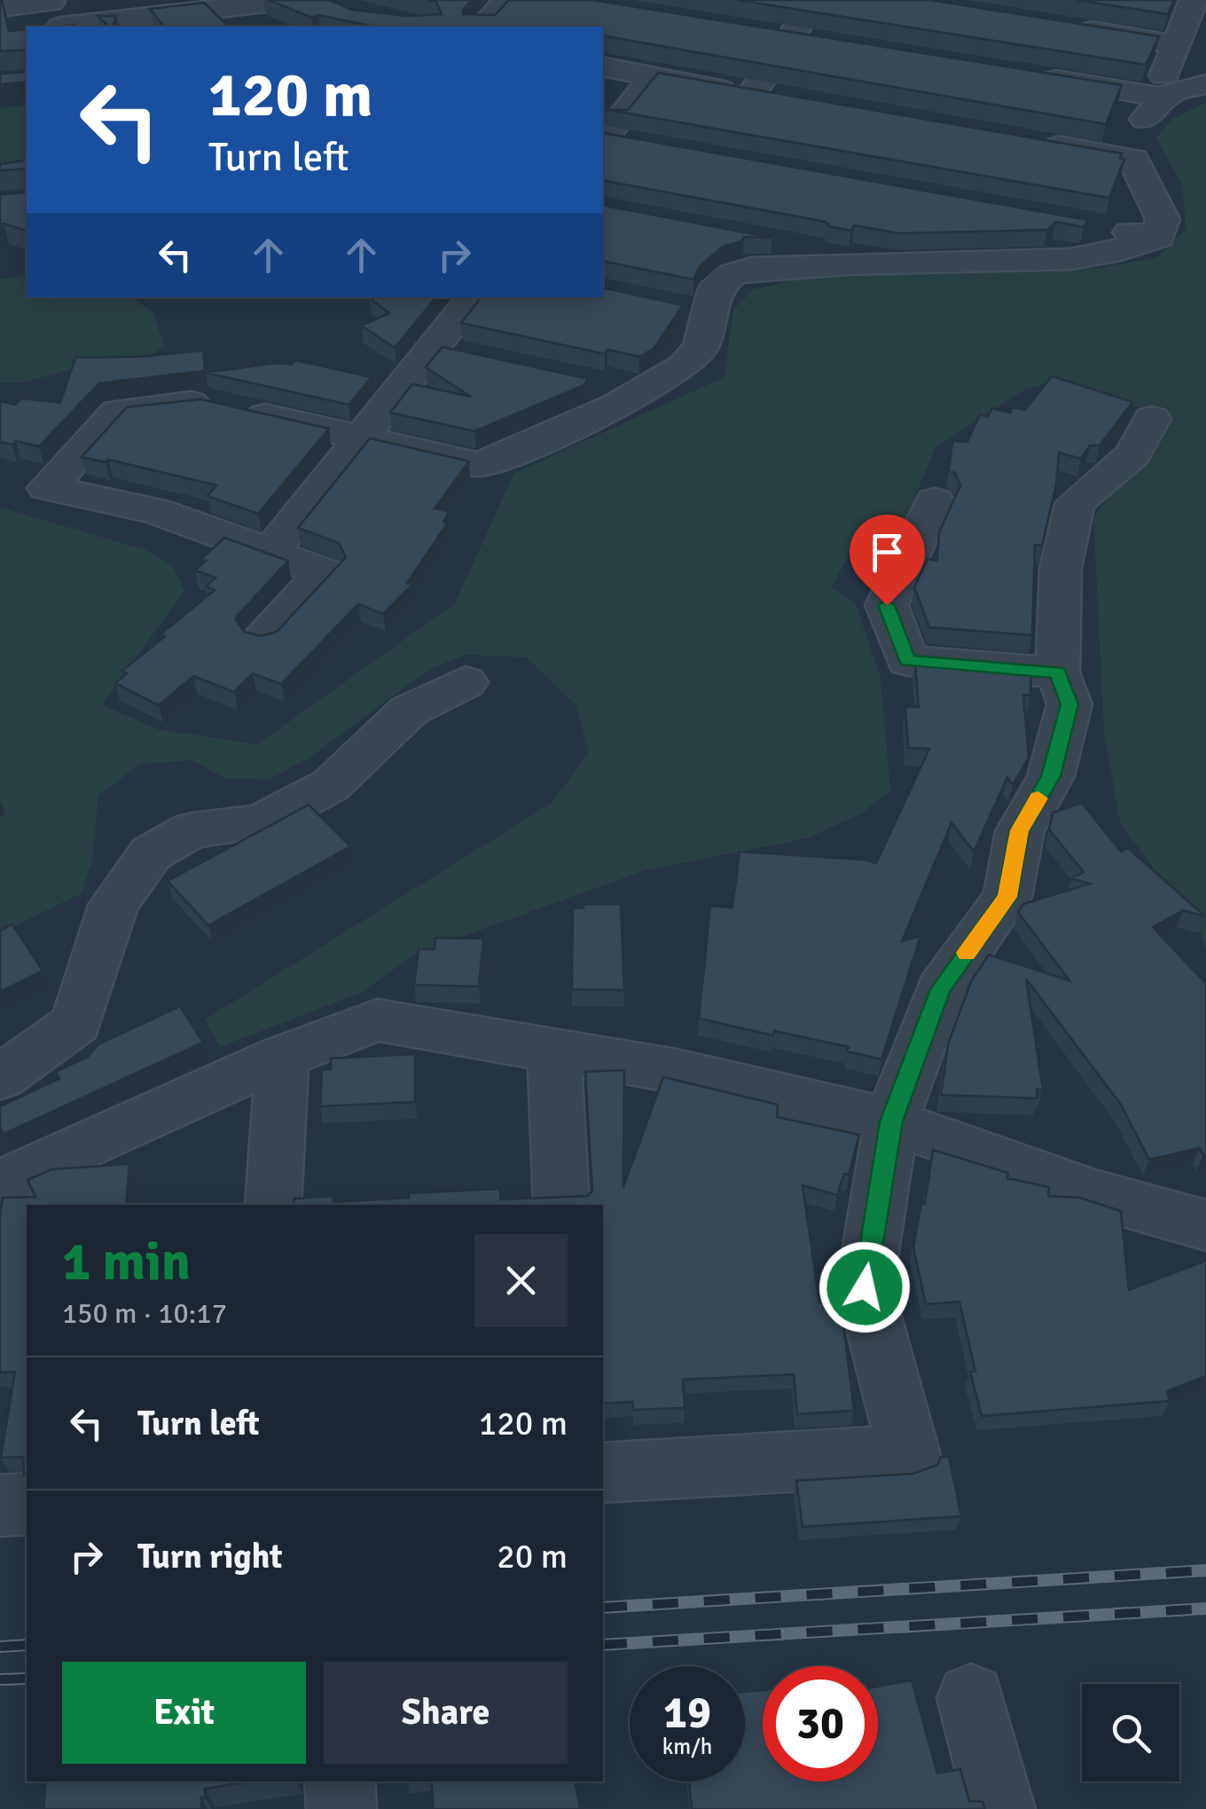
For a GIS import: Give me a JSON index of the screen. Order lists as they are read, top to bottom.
{
  "page": {
    "turn": ["120 m", "Turn left"],
    "heading": ["1 min", "150 m · 10:17"],
    "list": [
      {
        "name": "Turn left",
        "value": "120 m"
      },
      {
        "name": "Turn right",
        "value": "20 m"
      }
    ],
    "buttons": ["Exit", "Share"],
    "speed": "19 km/h",
    "limit": "30"
  }
}
